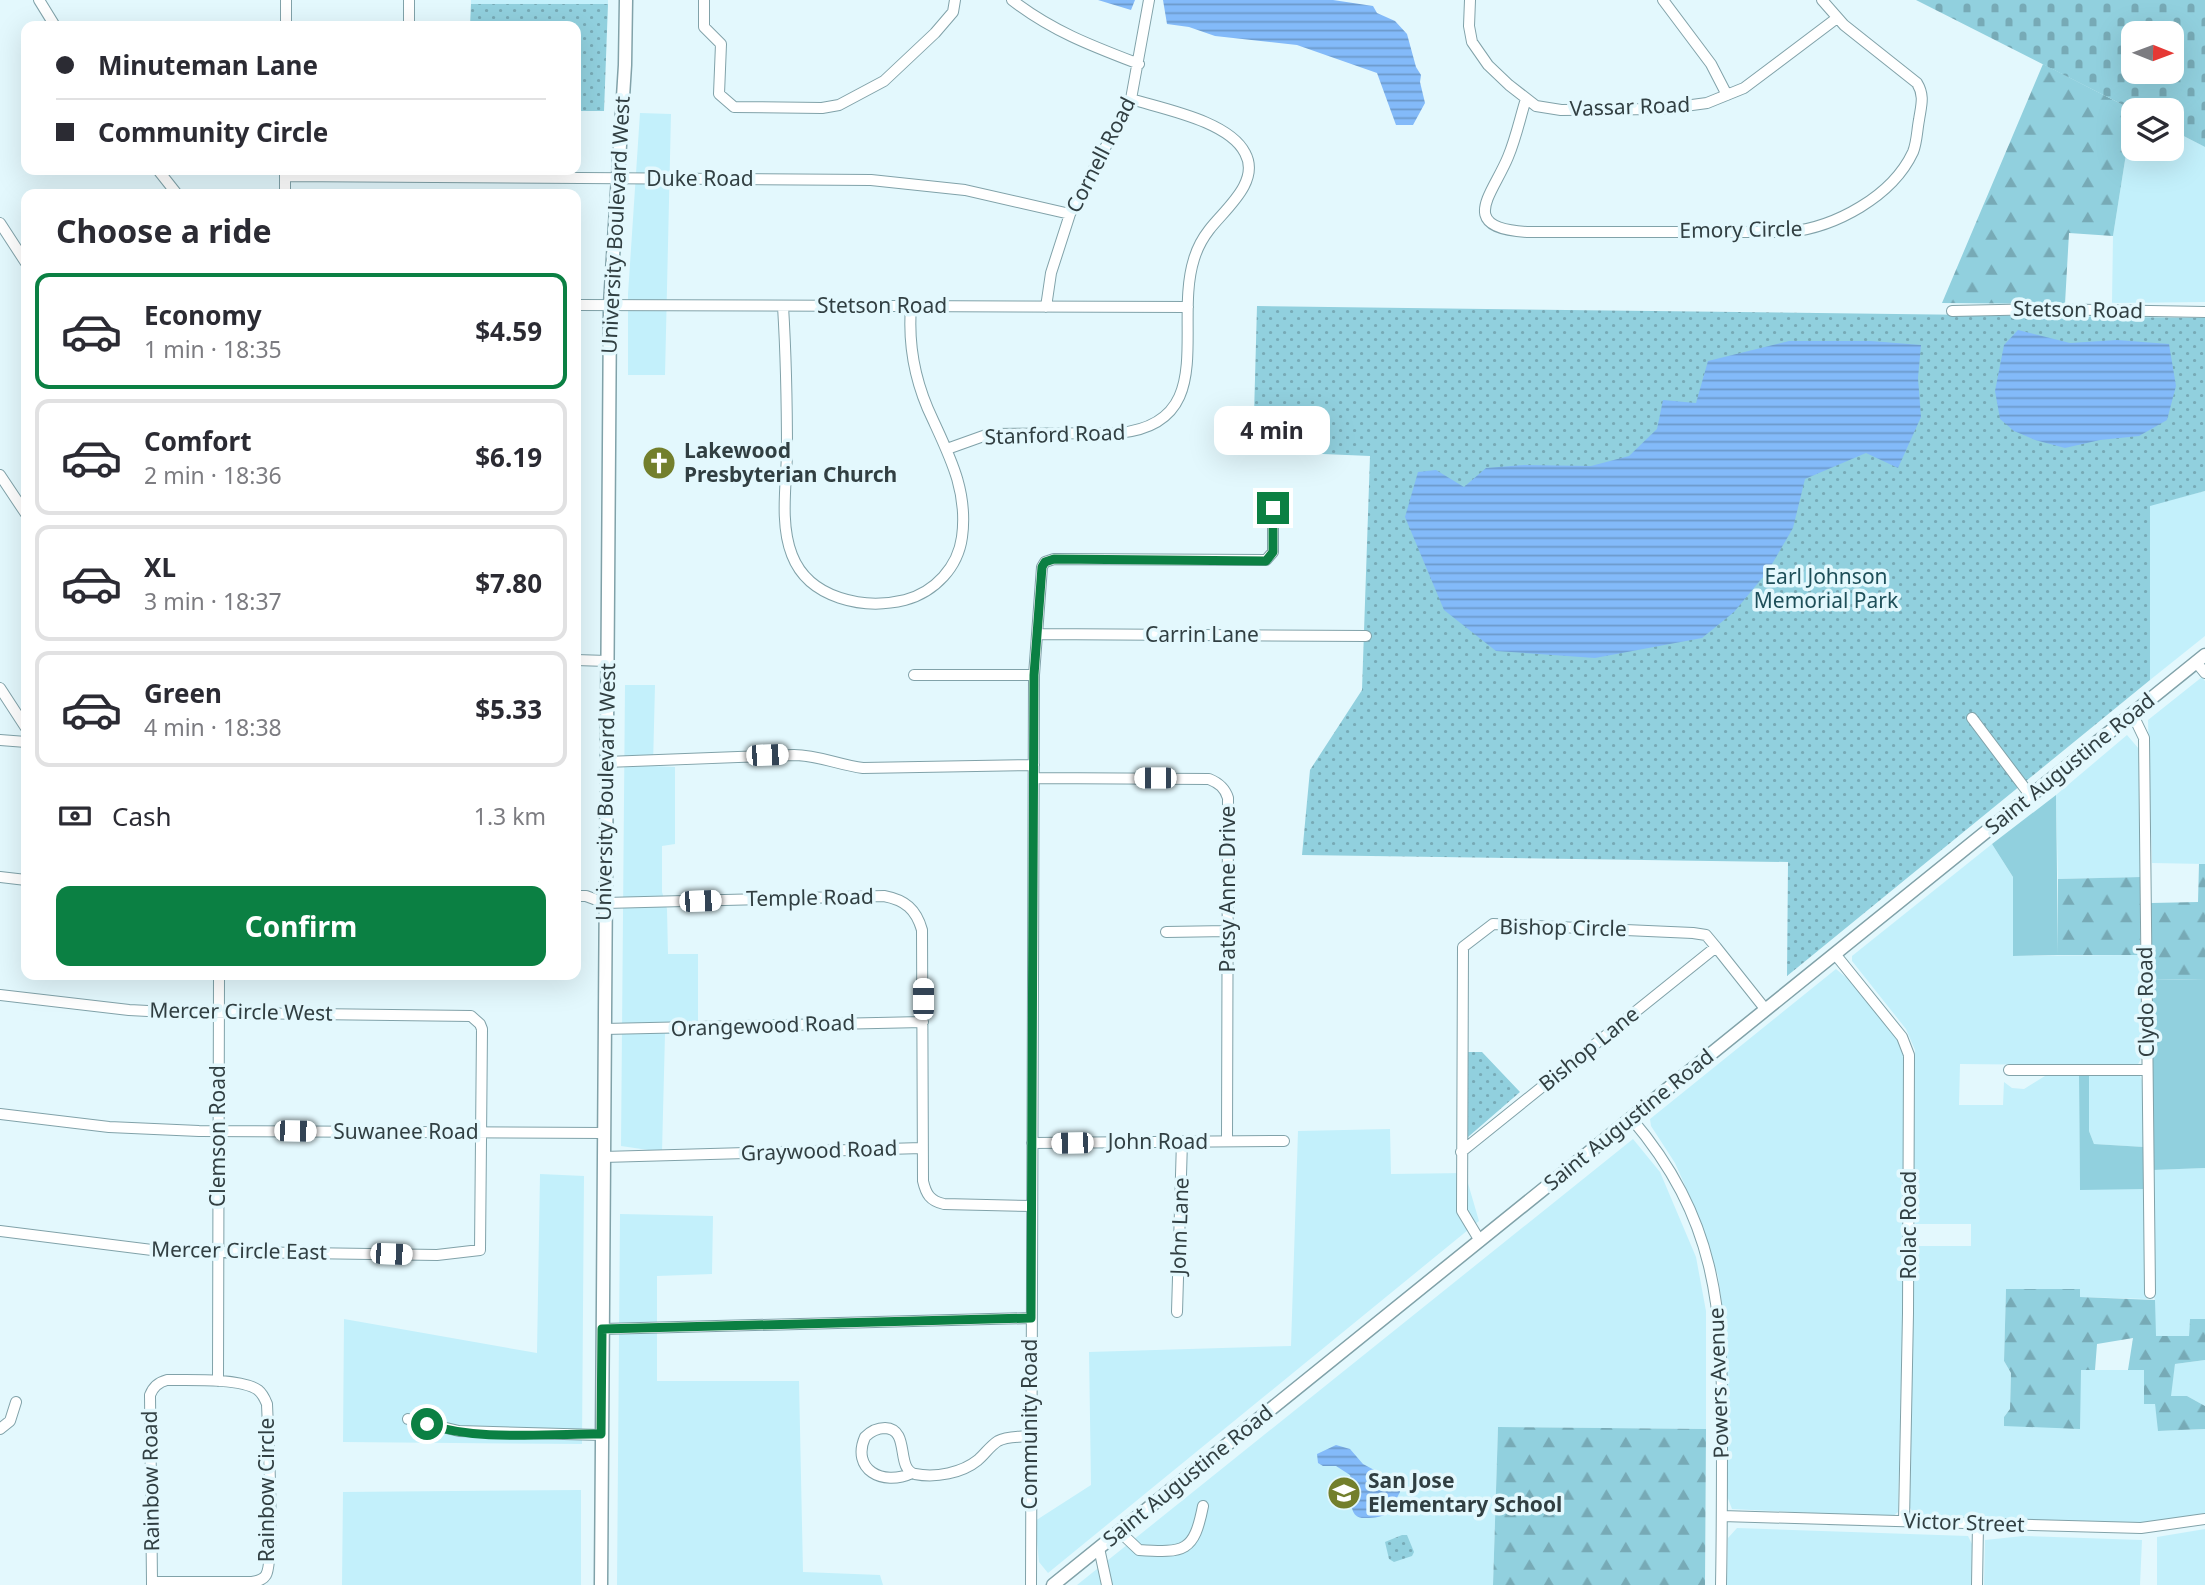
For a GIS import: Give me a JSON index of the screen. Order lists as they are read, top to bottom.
{
  "streets": {
    "main road": ["University Boulevard West", "Saint Augustine Road"],
    "street": [
      "Vassar Road",
      "Cornell Road",
      "Duke Road",
      "Emory Circle",
      "Stetson Road",
      "Stanford Road",
      "Carrin Lane",
      "Patsy Anne Drive",
      "Temple Road",
      "Bishop Circle",
      "Clydo Road",
      "Mercer Circle West",
      "Orangewood Road",
      "Bishop Lane",
      "Suwanee Road",
      "Clemson Road",
      "John Road",
      "Graywood Road",
      "Rolac Road",
      "John Lane",
      "Mercer Circle East",
      "Powers Avenue",
      "Community Road",
      "Rainbow Road",
      "Rainbow Circle",
      "Victor Street"
    ]
  },
  "crossings": [
    ["Vassar Road", "Emory Circle"],
    ["Cornell Road", "Duke Road"],
    ["Cornell Road", "Stetson Road"],
    ["Cornell Road", "Stanford Road"],
    ["Duke Road", "University Boulevard West"],
    ["University Boulevard West", "Stetson Road"],
    ["University Boulevard West", "Temple Road"],
    ["University Boulevard West", "Orangewood Road"],
    ["University Boulevard West", "Suwanee Road"],
    ["University Boulevard West", "Graywood Road"],
    ["Stetson Road", "Stanford Road"],
    ["Carrin Lane", "Community Road"],
    ["Saint Augustine Road", "Bishop Circle"],
    ["Saint Augustine Road", "Clydo Road"],
    ["Saint Augustine Road", "Rolac Road"],
    ["Saint Augustine Road", "Powers Avenue"],
    ["Patsy Anne Drive", "John Road"],
    ["Patsy Anne Drive", "Community Road"],
    ["Temple Road", "Orangewood Road"],
    ["Bishop Circle", "Bishop Lane"],
    ["Mercer Circle West", "Suwanee Road"],
    ["Mercer Circle West", "Clemson Road"],
    ["Mercer Circle West", "Mercer Circle East"],
    ["Suwanee Road", "Clemson Road"],
    ["Suwanee Road", "Mercer Circle East"],
    ["Clemson Road", "Mercer Circle East"],
    ["Clemson Road", "Rainbow Circle"],
    ["John Road", "John Lane"],
    ["John Road", "Community Road"],
    ["Graywood Road", "Community Road"],
    ["Rolac Road", "Victor Street"],
    ["Powers Avenue", "Victor Street"],
    ["Rainbow Road", "Rainbow Circle"]
  ],
  "parks": ["Earl Johnson Memorial Park"],
  "places": {
    "church": ["Lakewood Presbyterian Church"],
    "school or university": ["San Jose Elementary School"]
  },
  "north": "right",
  "page": {
    "banner": ["Minuteman Lane", "Community Circle"],
    "heading": "Choose a ride",
    "list": [
      {
        "name": "Economy",
        "note": "1 min · 18:35",
        "value": "$4.59"
      },
      {
        "name": "Comfort",
        "note": "2 min · 18:36",
        "value": "$6.19"
      },
      {
        "name": "XL",
        "note": "3 min · 18:37",
        "value": "$7.80"
      },
      {
        "name": "Green",
        "note": "4 min · 18:38",
        "value": "$5.33"
      }
    ],
    "bubble": "4 min",
    "pay": ["Cash", "1.3 km"],
    "buttons": "Confirm"
  }
}
